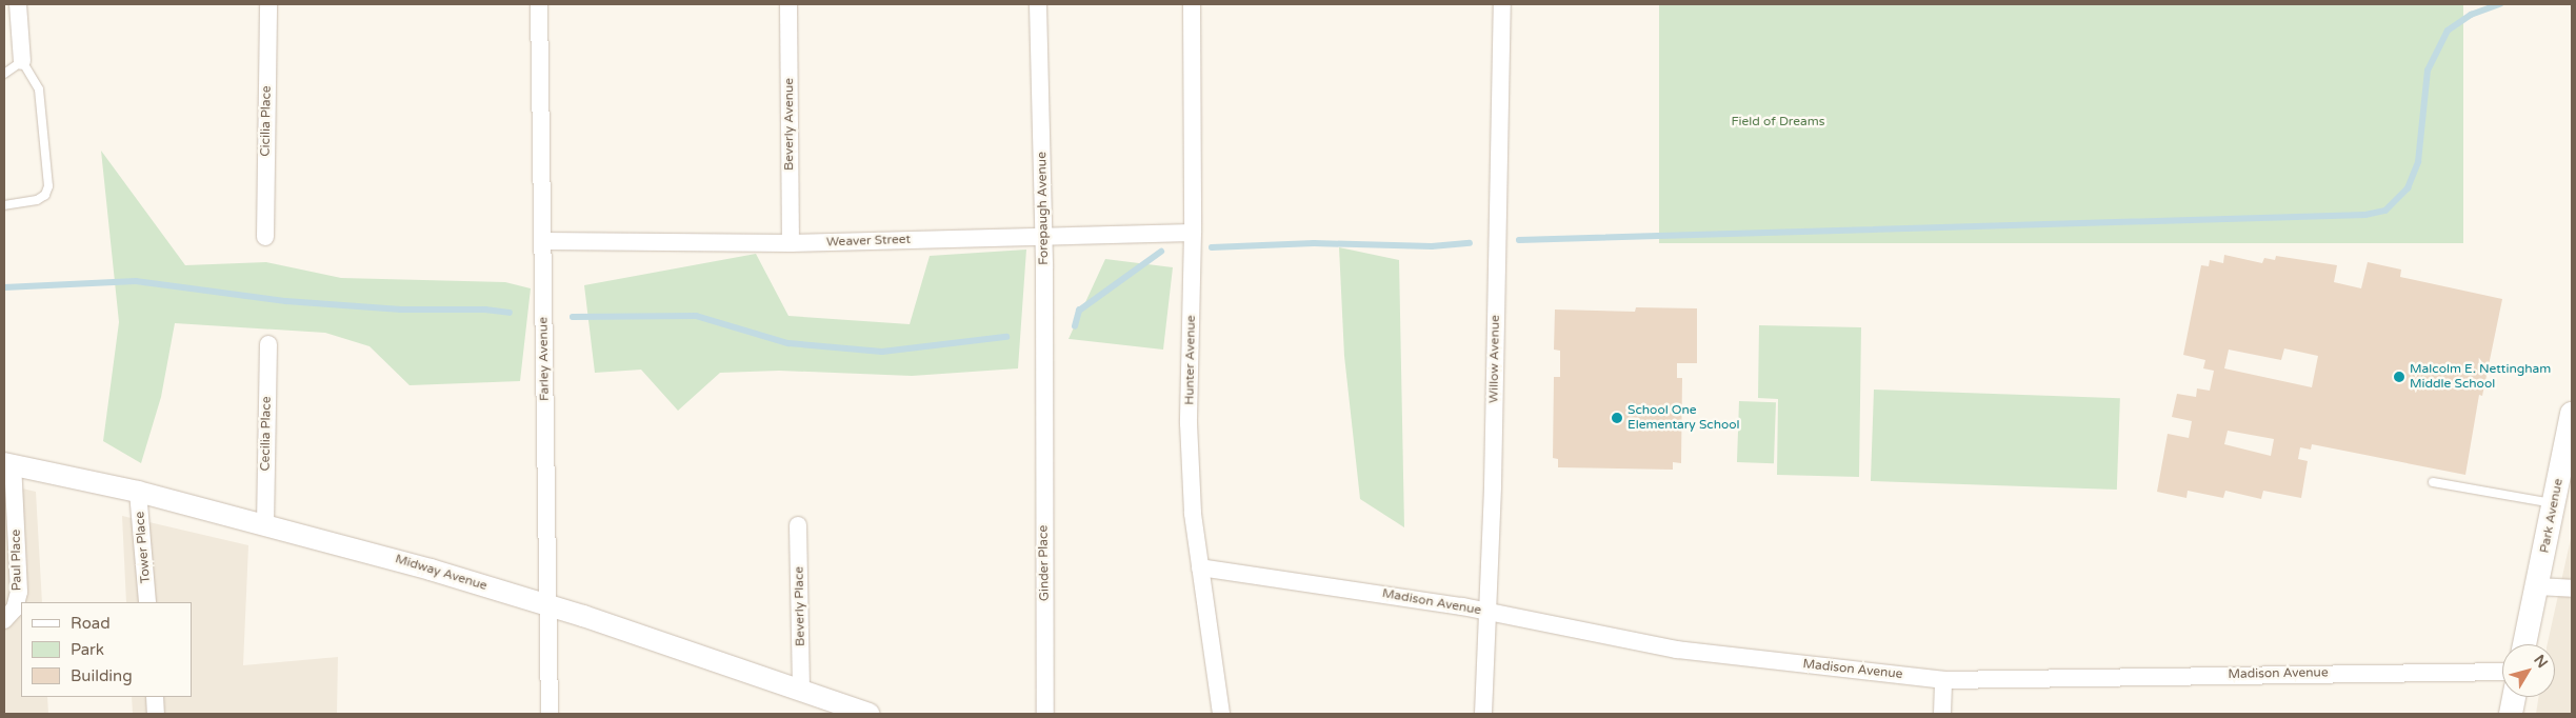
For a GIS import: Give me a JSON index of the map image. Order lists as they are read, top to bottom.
{
  "streets": {
    "main road": ["Park Avenue"],
    "street": [
      "Cicilia Place",
      "Beverly Avenue",
      "Forepaugh Avenue",
      "Weaver Street",
      "Farley Avenue",
      "Willow Avenue",
      "Hunter Avenue",
      "Cecilia Place",
      "Tower Place",
      "Paul Place",
      "Ginder Place",
      "Midway Avenue",
      "Madison Avenue",
      "Beverly Place"
    ]
  },
  "crossings": [
    ["Beverly Avenue", "Weaver Street"],
    ["Forepaugh Avenue", "Weaver Street"],
    ["Forepaugh Avenue", "Ginder Place"],
    ["Weaver Street", "Farley Avenue"],
    ["Weaver Street", "Hunter Avenue"],
    ["Farley Avenue", "Midway Avenue"],
    ["Willow Avenue", "Madison Avenue"],
    ["Hunter Avenue", "Madison Avenue"],
    ["Cecilia Place", "Midway Avenue"],
    ["Tower Place", "Midway Avenue"],
    ["Paul Place", "Midway Avenue"],
    ["Midway Avenue", "Beverly Place"]
  ],
  "parks": ["Field of Dreams"],
  "places": ["Malcolm E. Nettingham Middle School", "School One Elementary School"],
  "legend": ["Road", "Park", "Building"],
  "north": "top right"
}
